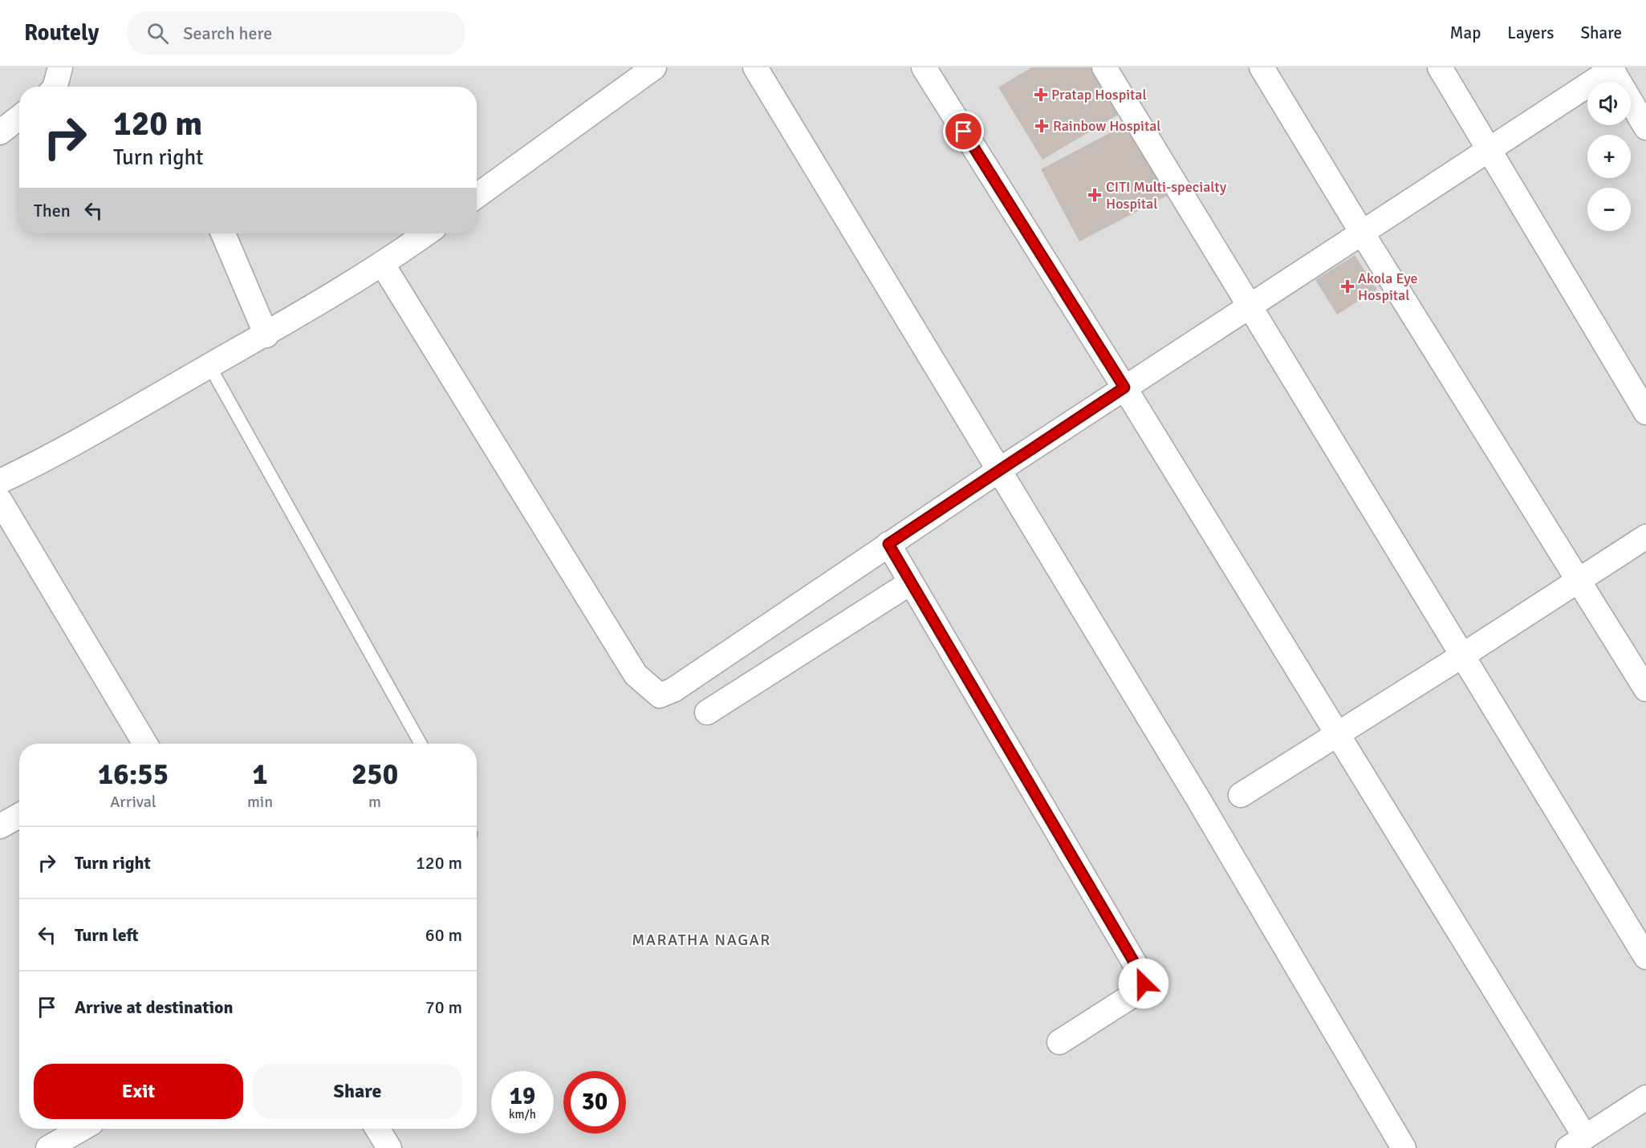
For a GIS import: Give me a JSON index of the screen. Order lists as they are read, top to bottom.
{
  "districts": ["MARATHA NAGAR"],
  "places": {
    "health": [
      "Pratap Hospital",
      "Rainbow Hospital",
      "CITI Multi-specialty Hospital",
      "Akola Eye Hospital"
    ]
  },
  "page": {
    "header": "Routely",
    "search": "Search here",
    "nav": ["Map", "Layers", "Share"],
    "map_buttons": ["+", "−"],
    "turn": ["120 m", "Turn right"],
    "then": "Then",
    "eta": [
      "16:55",
      "Arrival",
      "1",
      "min",
      "250",
      "m"
    ],
    "list": [
      {
        "name": "Turn right",
        "value": "120 m"
      },
      {
        "name": "Turn left",
        "value": "60 m"
      },
      {
        "name": "Arrive at destination",
        "value": "70 m"
      }
    ],
    "buttons": ["Exit", "Share"],
    "speed": "19 km/h",
    "limit": "30"
  }
}
